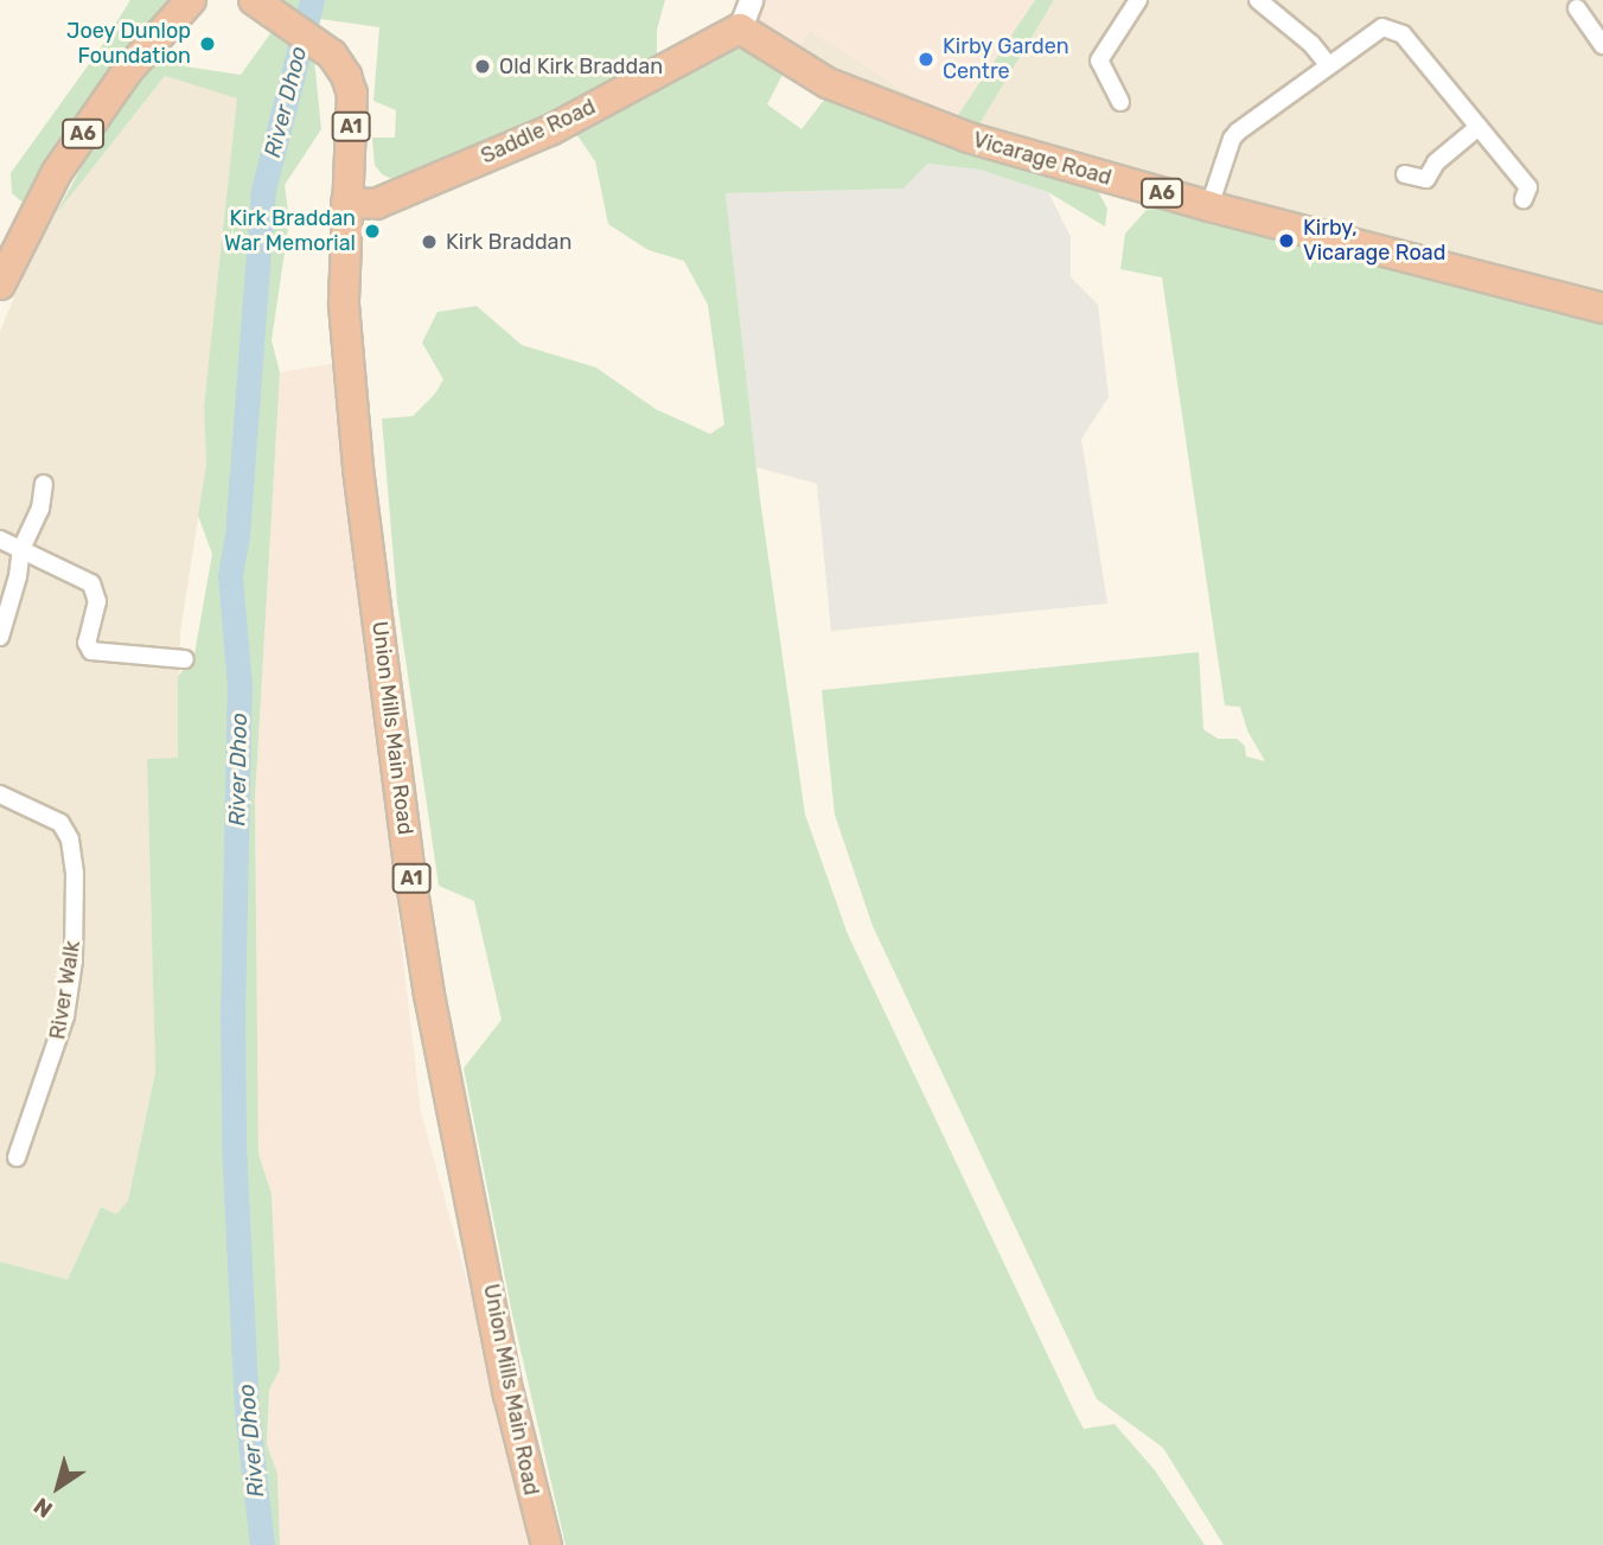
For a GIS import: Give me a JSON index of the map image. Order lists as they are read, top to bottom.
{
  "streets": {
    "highway": [
      "A1",
      "Saddle Road",
      "A6",
      "Vicarage Road",
      "Union Mills Main Road"
    ],
    "street": ["River Walk"]
  },
  "crossings": [
    ["Saddle Road", "Vicarage Road"],
    ["Saddle Road", "Union Mills Main Road"]
  ],
  "water": ["River Dhoo"],
  "places": [
    "Joey Dunlop Foundation",
    "Kirby Garden Centre",
    "Old Kirk Braddan",
    "Kirk Braddan War Memorial",
    "Kirby, Vicarage Road",
    "Kirk Braddan"
  ],
  "north": "bottom left"
}
